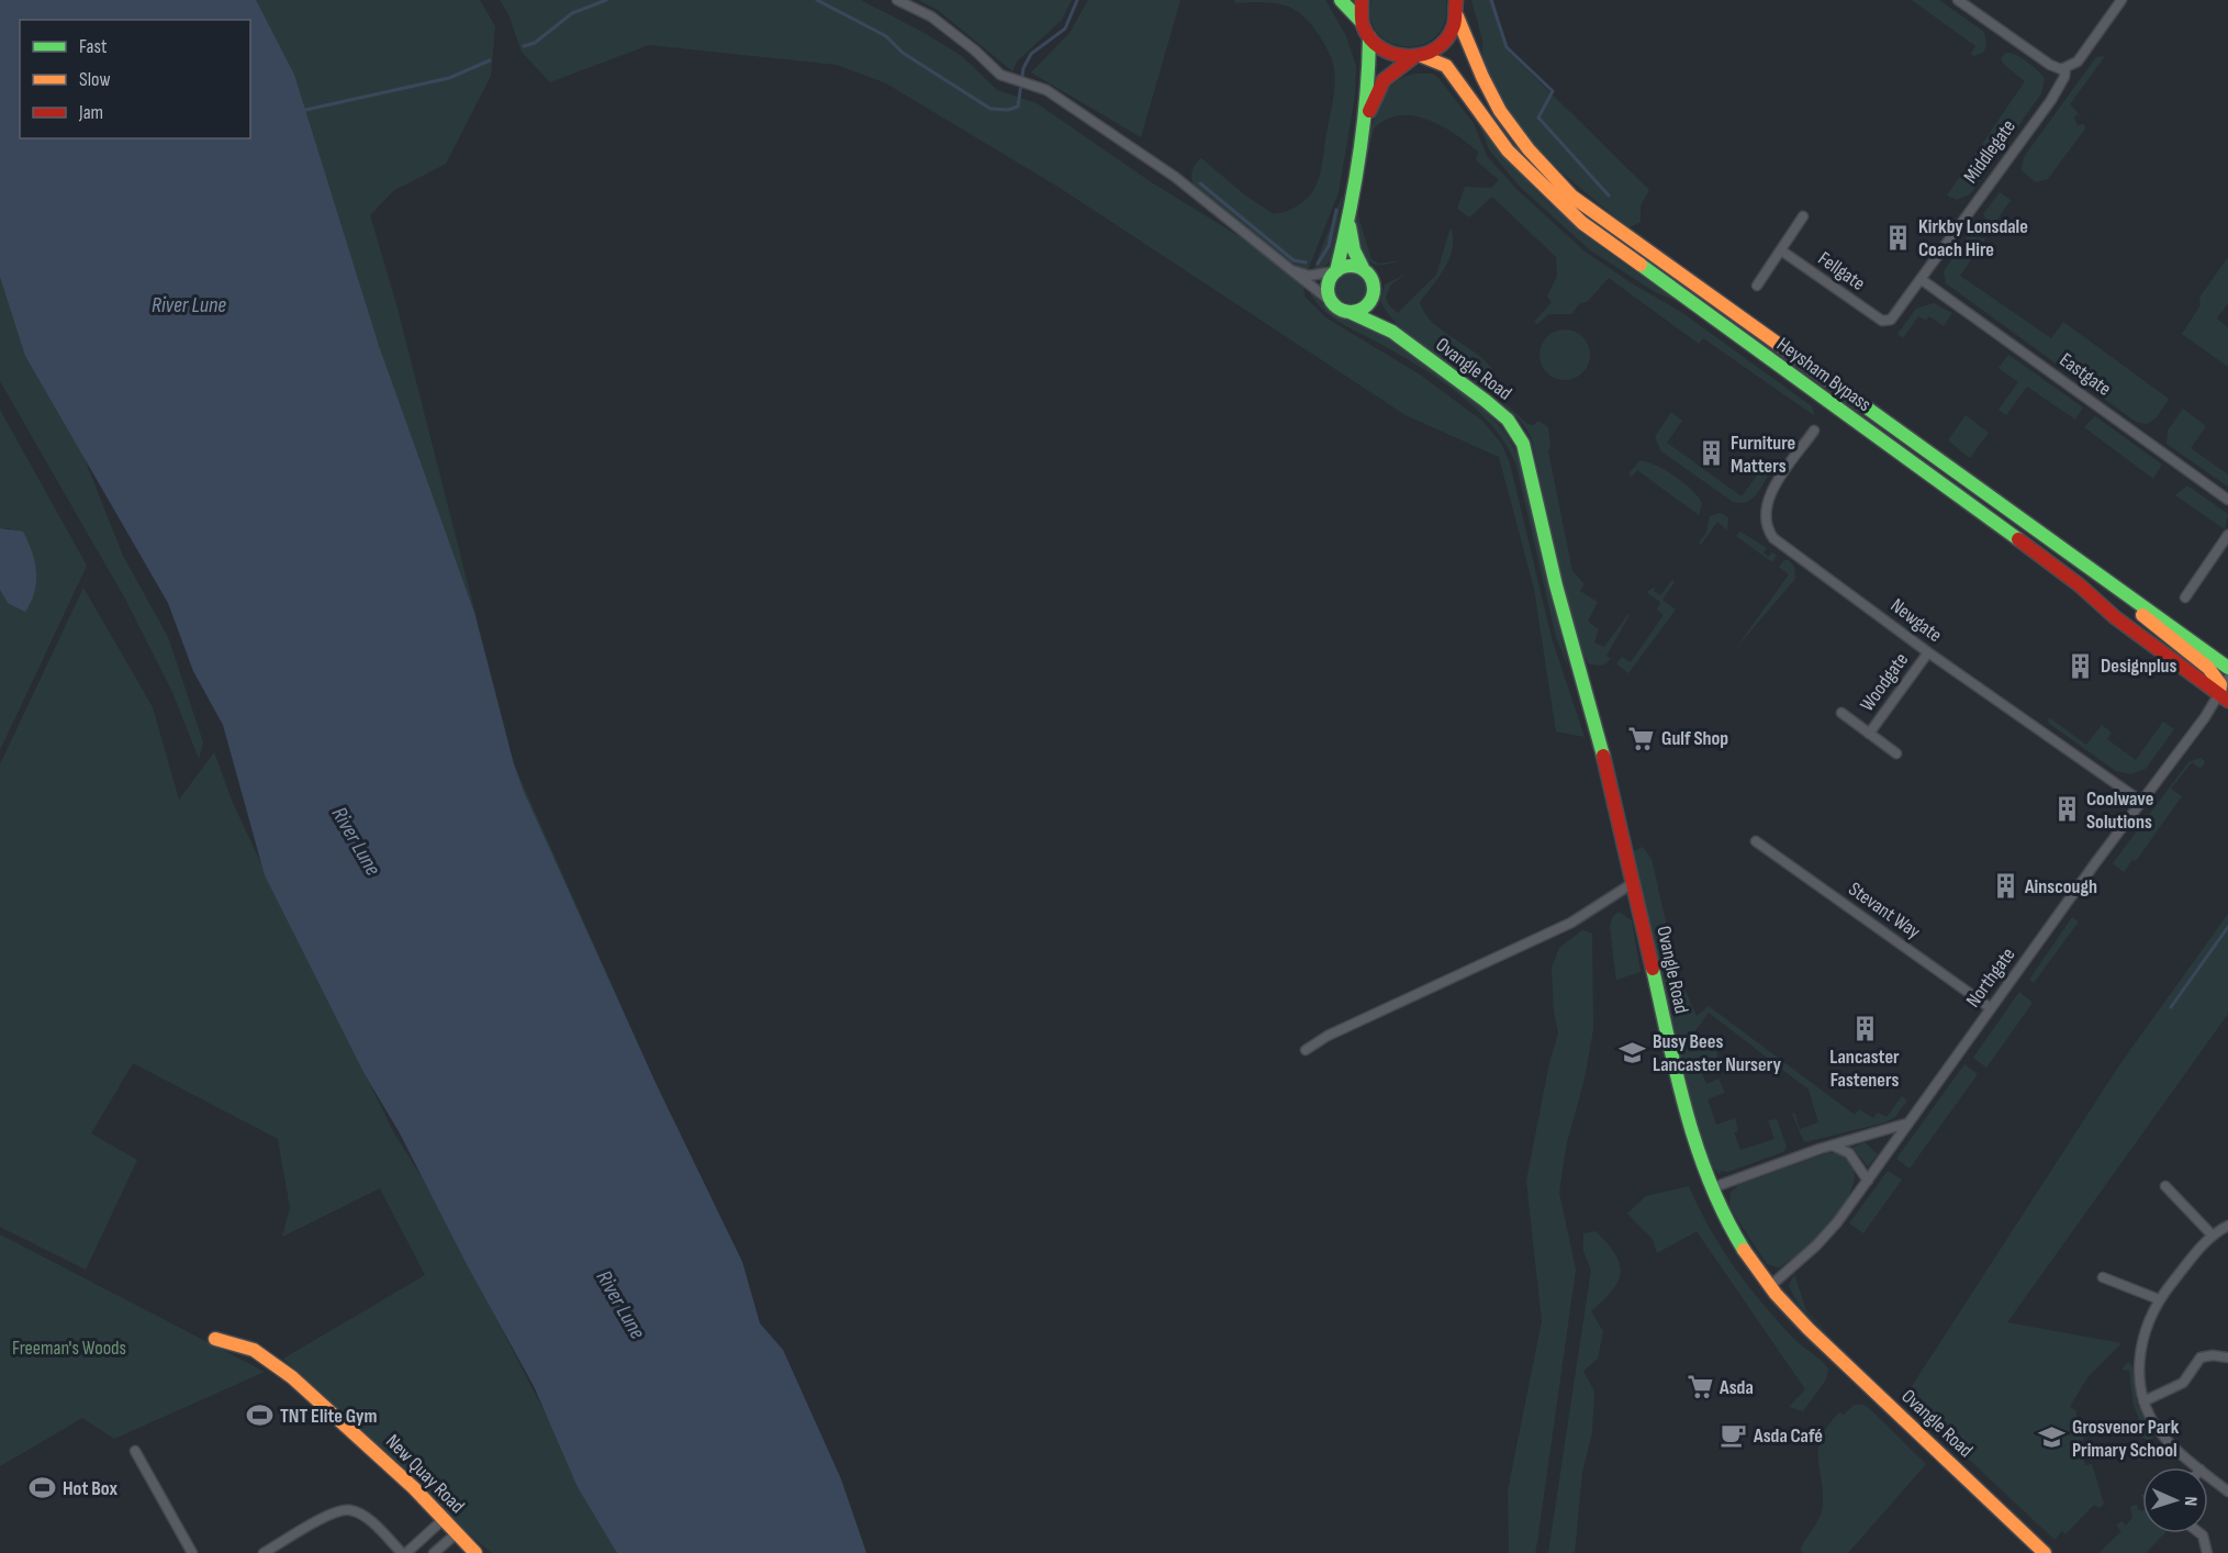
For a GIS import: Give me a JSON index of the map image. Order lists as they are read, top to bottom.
{
  "streets": {
    "main road": ["Ovangle Road", "Heysham Bypass", "New Quay Road"],
    "street": [
      "Middlegate",
      "Fellgate",
      "Eastgate",
      "Newgate",
      "Woodgate",
      "Stevant Way",
      "Northgate"
    ]
  },
  "crossings": [
    ["Middlegate", "Fellgate"],
    ["Middlegate", "Eastgate"],
    ["Ovangle Road", "Northgate"],
    ["Heysham Bypass", "Northgate"],
    ["Newgate", "Woodgate"],
    ["Newgate", "Northgate"],
    ["Stevant Way", "Northgate"]
  ],
  "water": ["River Lune"],
  "parks": ["Freeman's Woods"],
  "places": {
    "building": [
      "Kirkby Lonsdale Coach Hire",
      "Furniture Matters",
      "Designplus",
      "Coolwave Solutions",
      "Ainscough",
      "Lancaster Fasteners"
    ],
    "supermarket": ["Gulf Shop", "Asda"],
    "school or university": ["Busy Bees Lancaster Nursery", "Grosvenor Park Primary School"],
    "sports": ["TNT Elite Gym", "Hot Box"],
    "cafe": ["Asda Café"]
  },
  "legend": ["Fast", "Slow", "Jam"],
  "north": "right"
}
